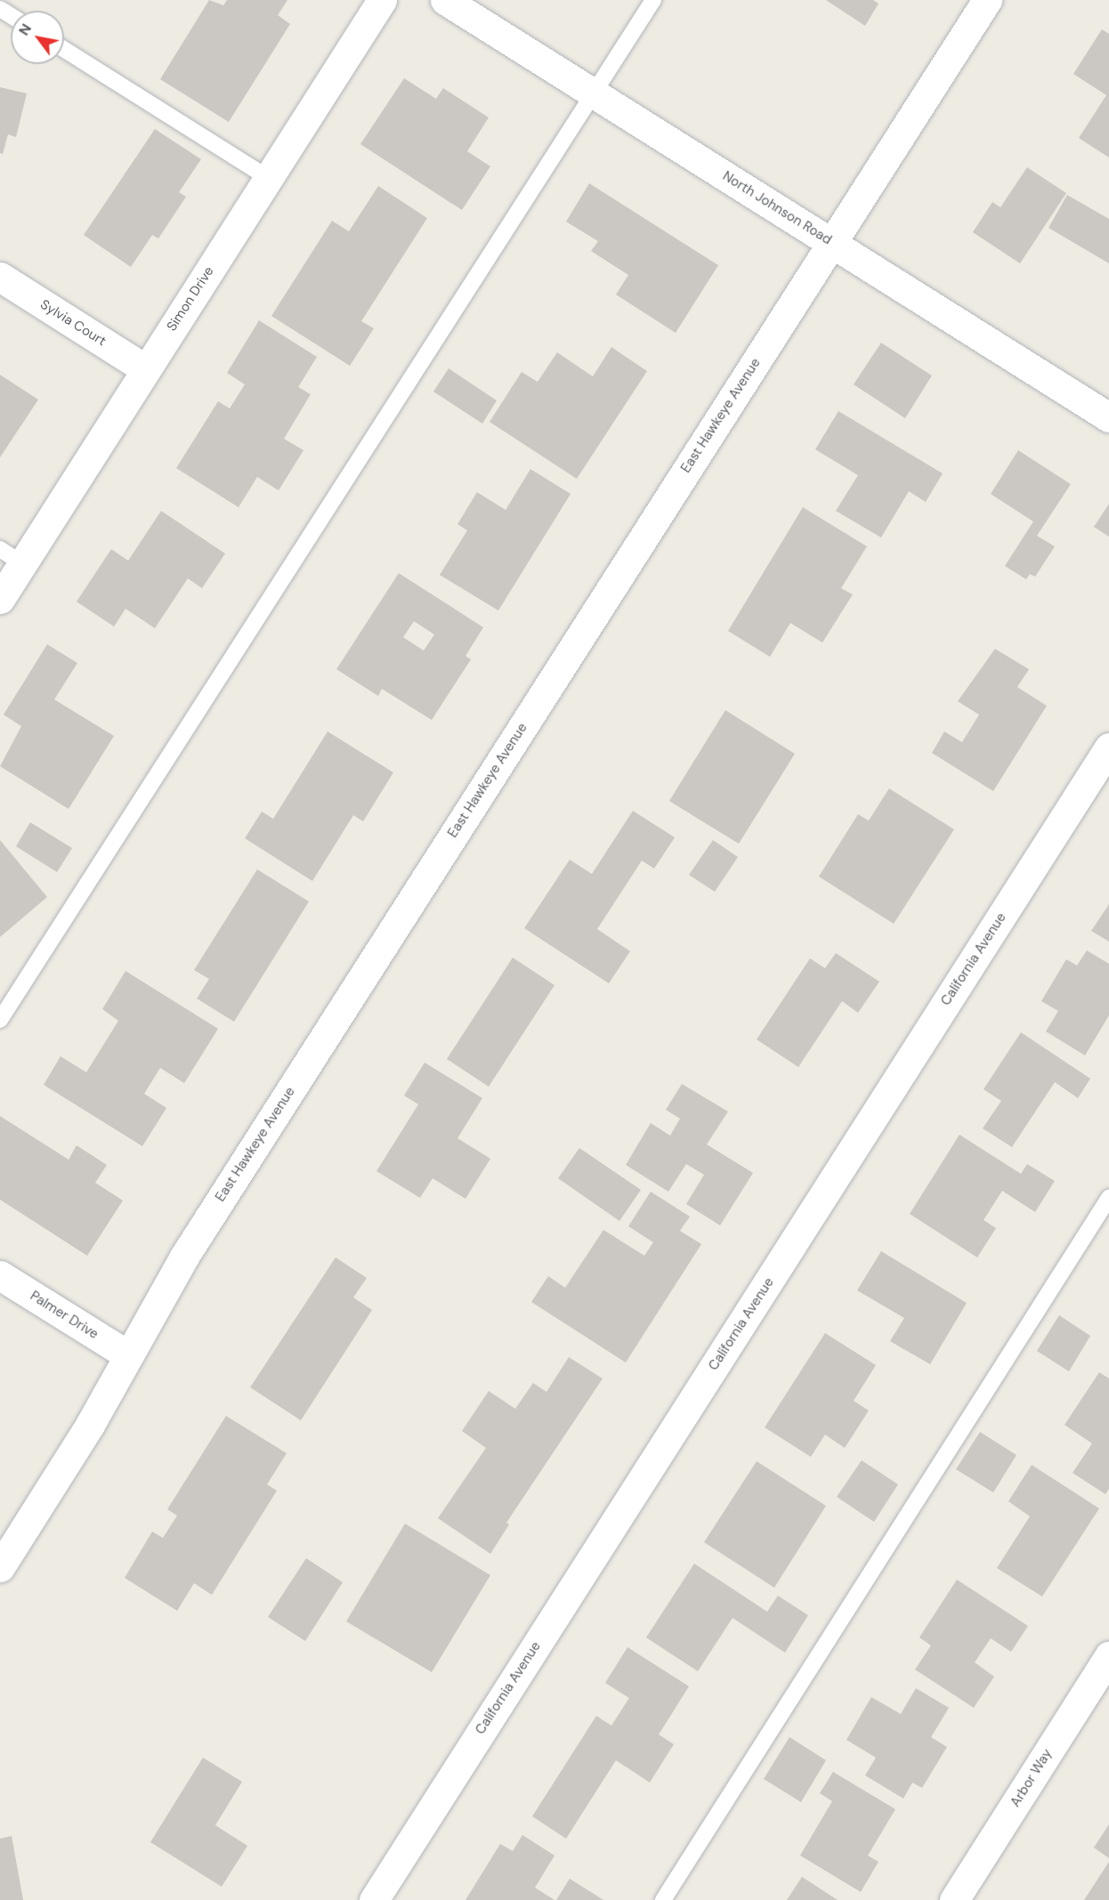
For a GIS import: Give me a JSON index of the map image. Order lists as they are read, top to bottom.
{
  "streets": {
    "street": [
      "North Johnson Road",
      "Simon Drive",
      "Sylvia Court",
      "East Hawkeye Avenue",
      "California Avenue",
      "Palmer Drive",
      "Arbor Way"
    ]
  },
  "crossings": [
    ["North Johnson Road", "East Hawkeye Avenue"],
    ["Simon Drive", "Sylvia Court"],
    ["East Hawkeye Avenue", "Palmer Drive"]
  ],
  "north": "top left"
}
